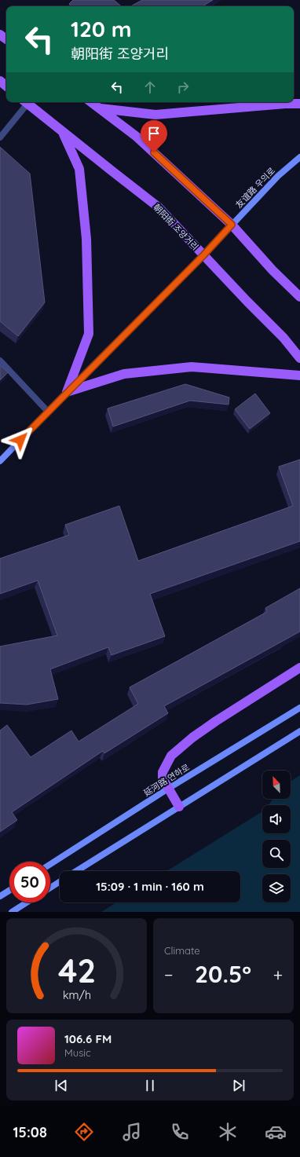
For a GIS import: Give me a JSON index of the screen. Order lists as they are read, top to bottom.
{
  "streets": {
    "main road": ["友谊路 우의로", "朝阳街 조양거리", "延河路 연하로"]
  },
  "crossings": [
    ["友谊路 우의로", "朝阳街 조양거리"]
  ],
  "north": "top left",
  "page": {
    "turn": ["120 m", "朝阳街 조양거리"],
    "limit": "50",
    "trip": "15:09 · 1 min · 160 m",
    "tile": "Climate",
    "heat": ["−", "20.5°", "+"],
    "song": ["106.6 FM", "Music"],
    "tabs": "15:08",
    "gauge": ["42", "km/h"]
  }
}
